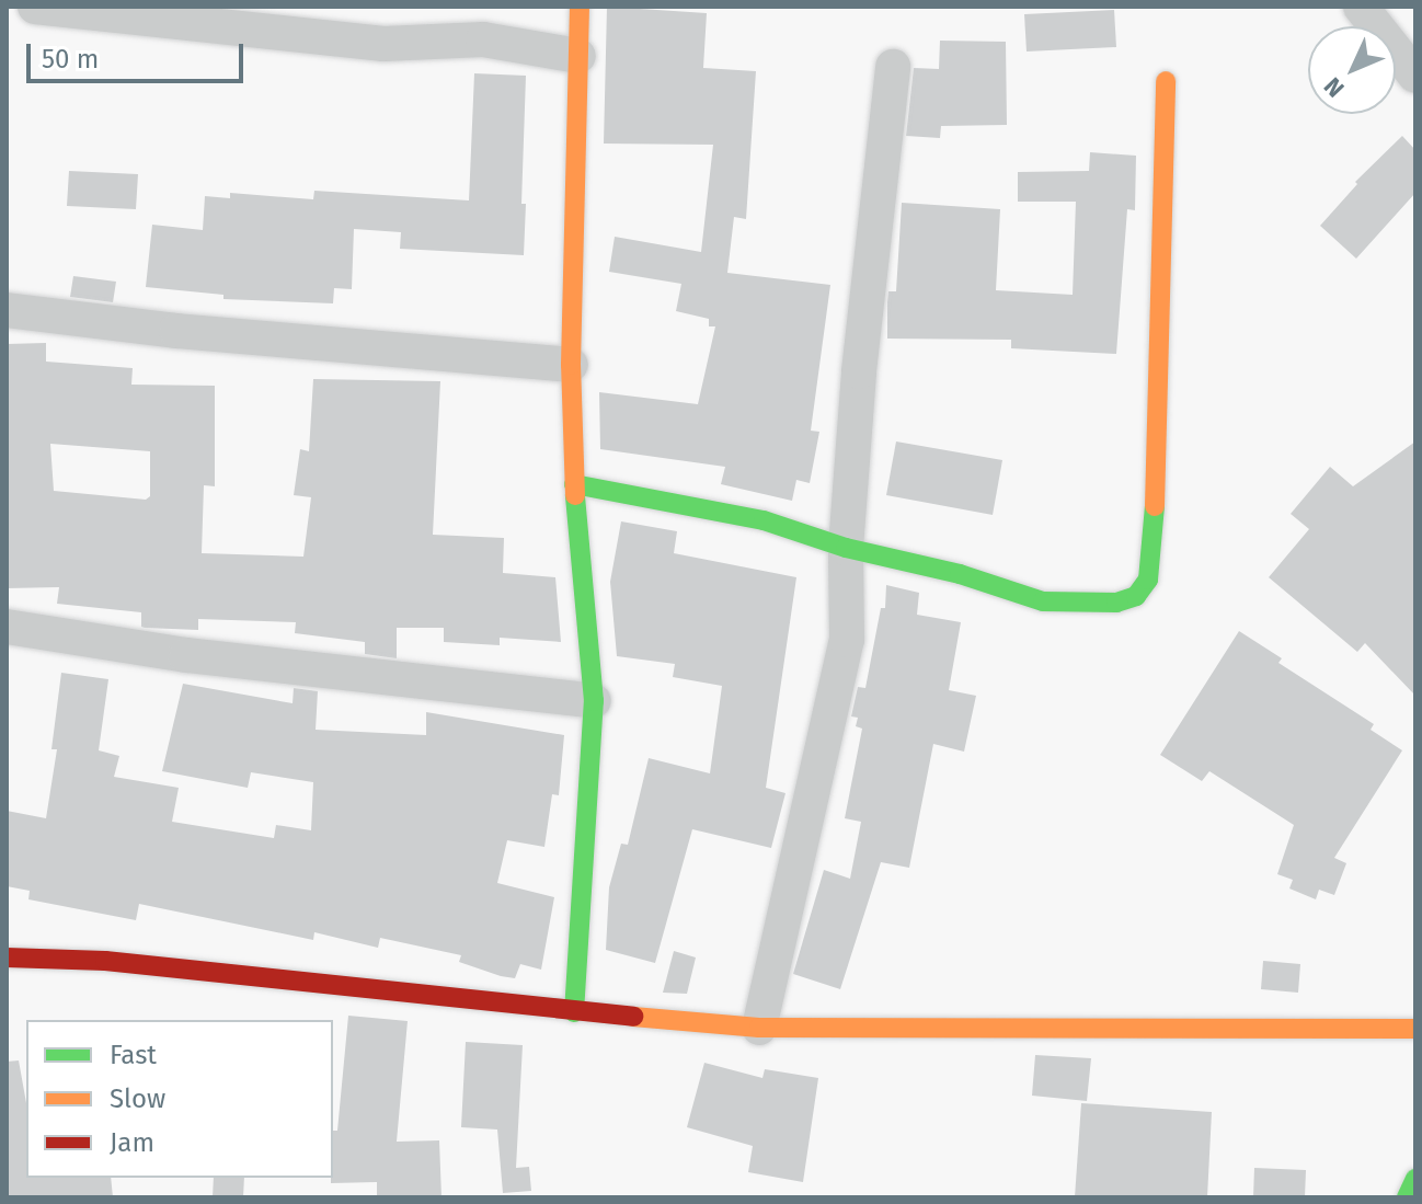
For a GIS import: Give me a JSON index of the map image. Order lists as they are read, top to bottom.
{
  "legend": ["Fast", "Slow", "Jam"],
  "scale_bar": "50 m",
  "north": "bottom left"
}
